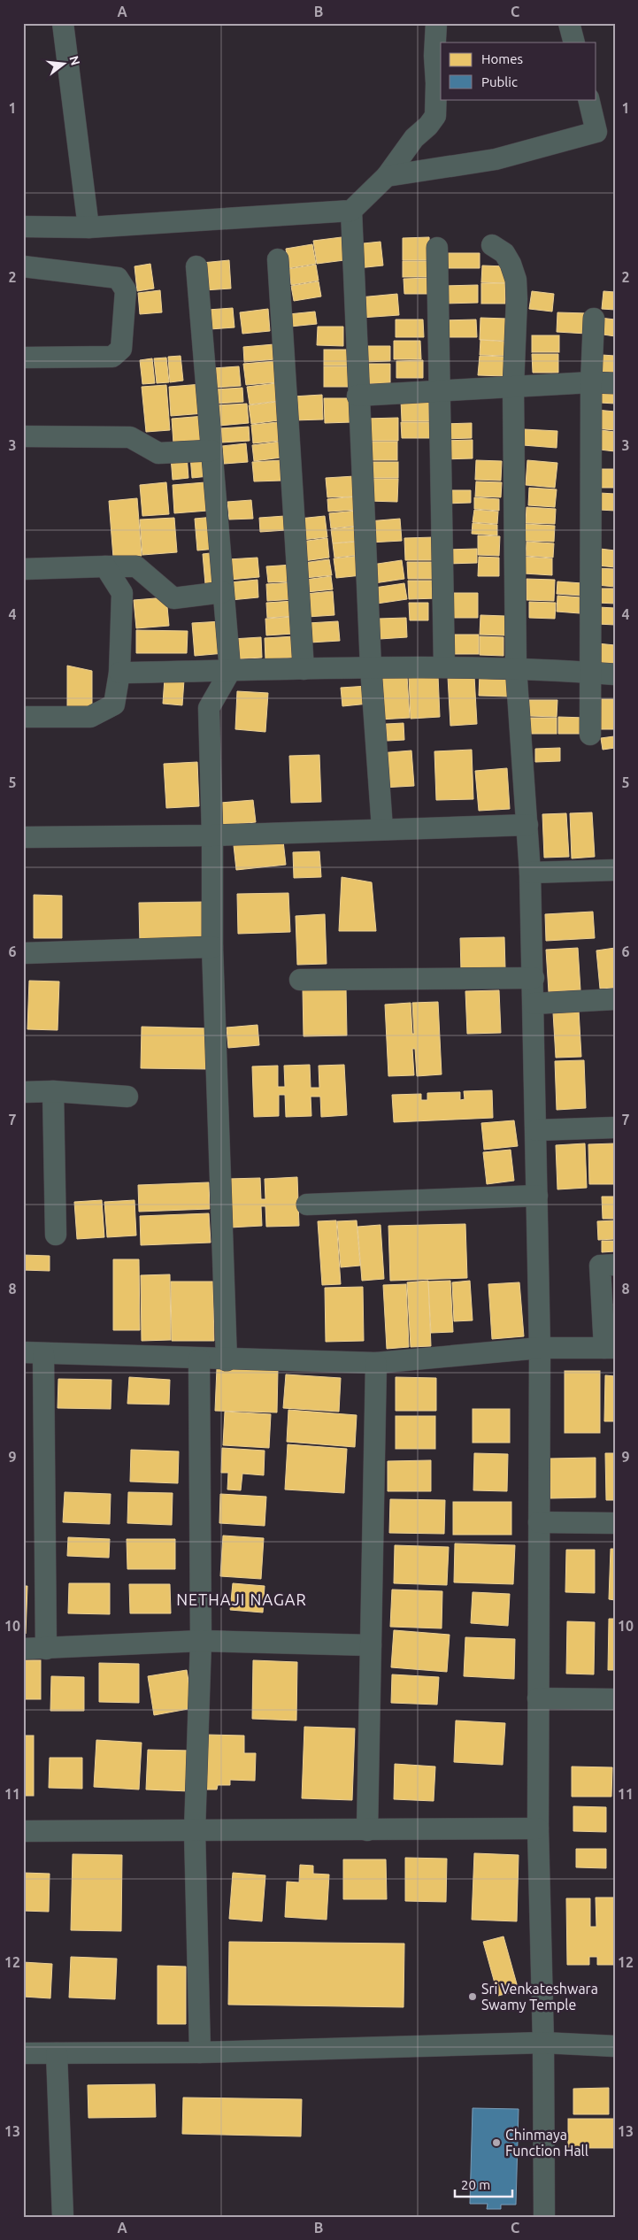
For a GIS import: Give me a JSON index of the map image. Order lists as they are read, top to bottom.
{
  "districts": ["NETHAJI NAGAR"],
  "places": ["Sri Venkateshwara Swamy Temple", "Chinmaya Function Hall"],
  "legend": ["Homes", "Public"],
  "scale_bar": "20 m",
  "north": "right",
  "grid": {
    "columns": ["A", "B", "C"],
    "rows": [
      "1",
      "2",
      "3",
      "4",
      "5",
      "6",
      "7",
      "8",
      "9",
      "10",
      "11",
      "12",
      "13"
    ]
  }
}
